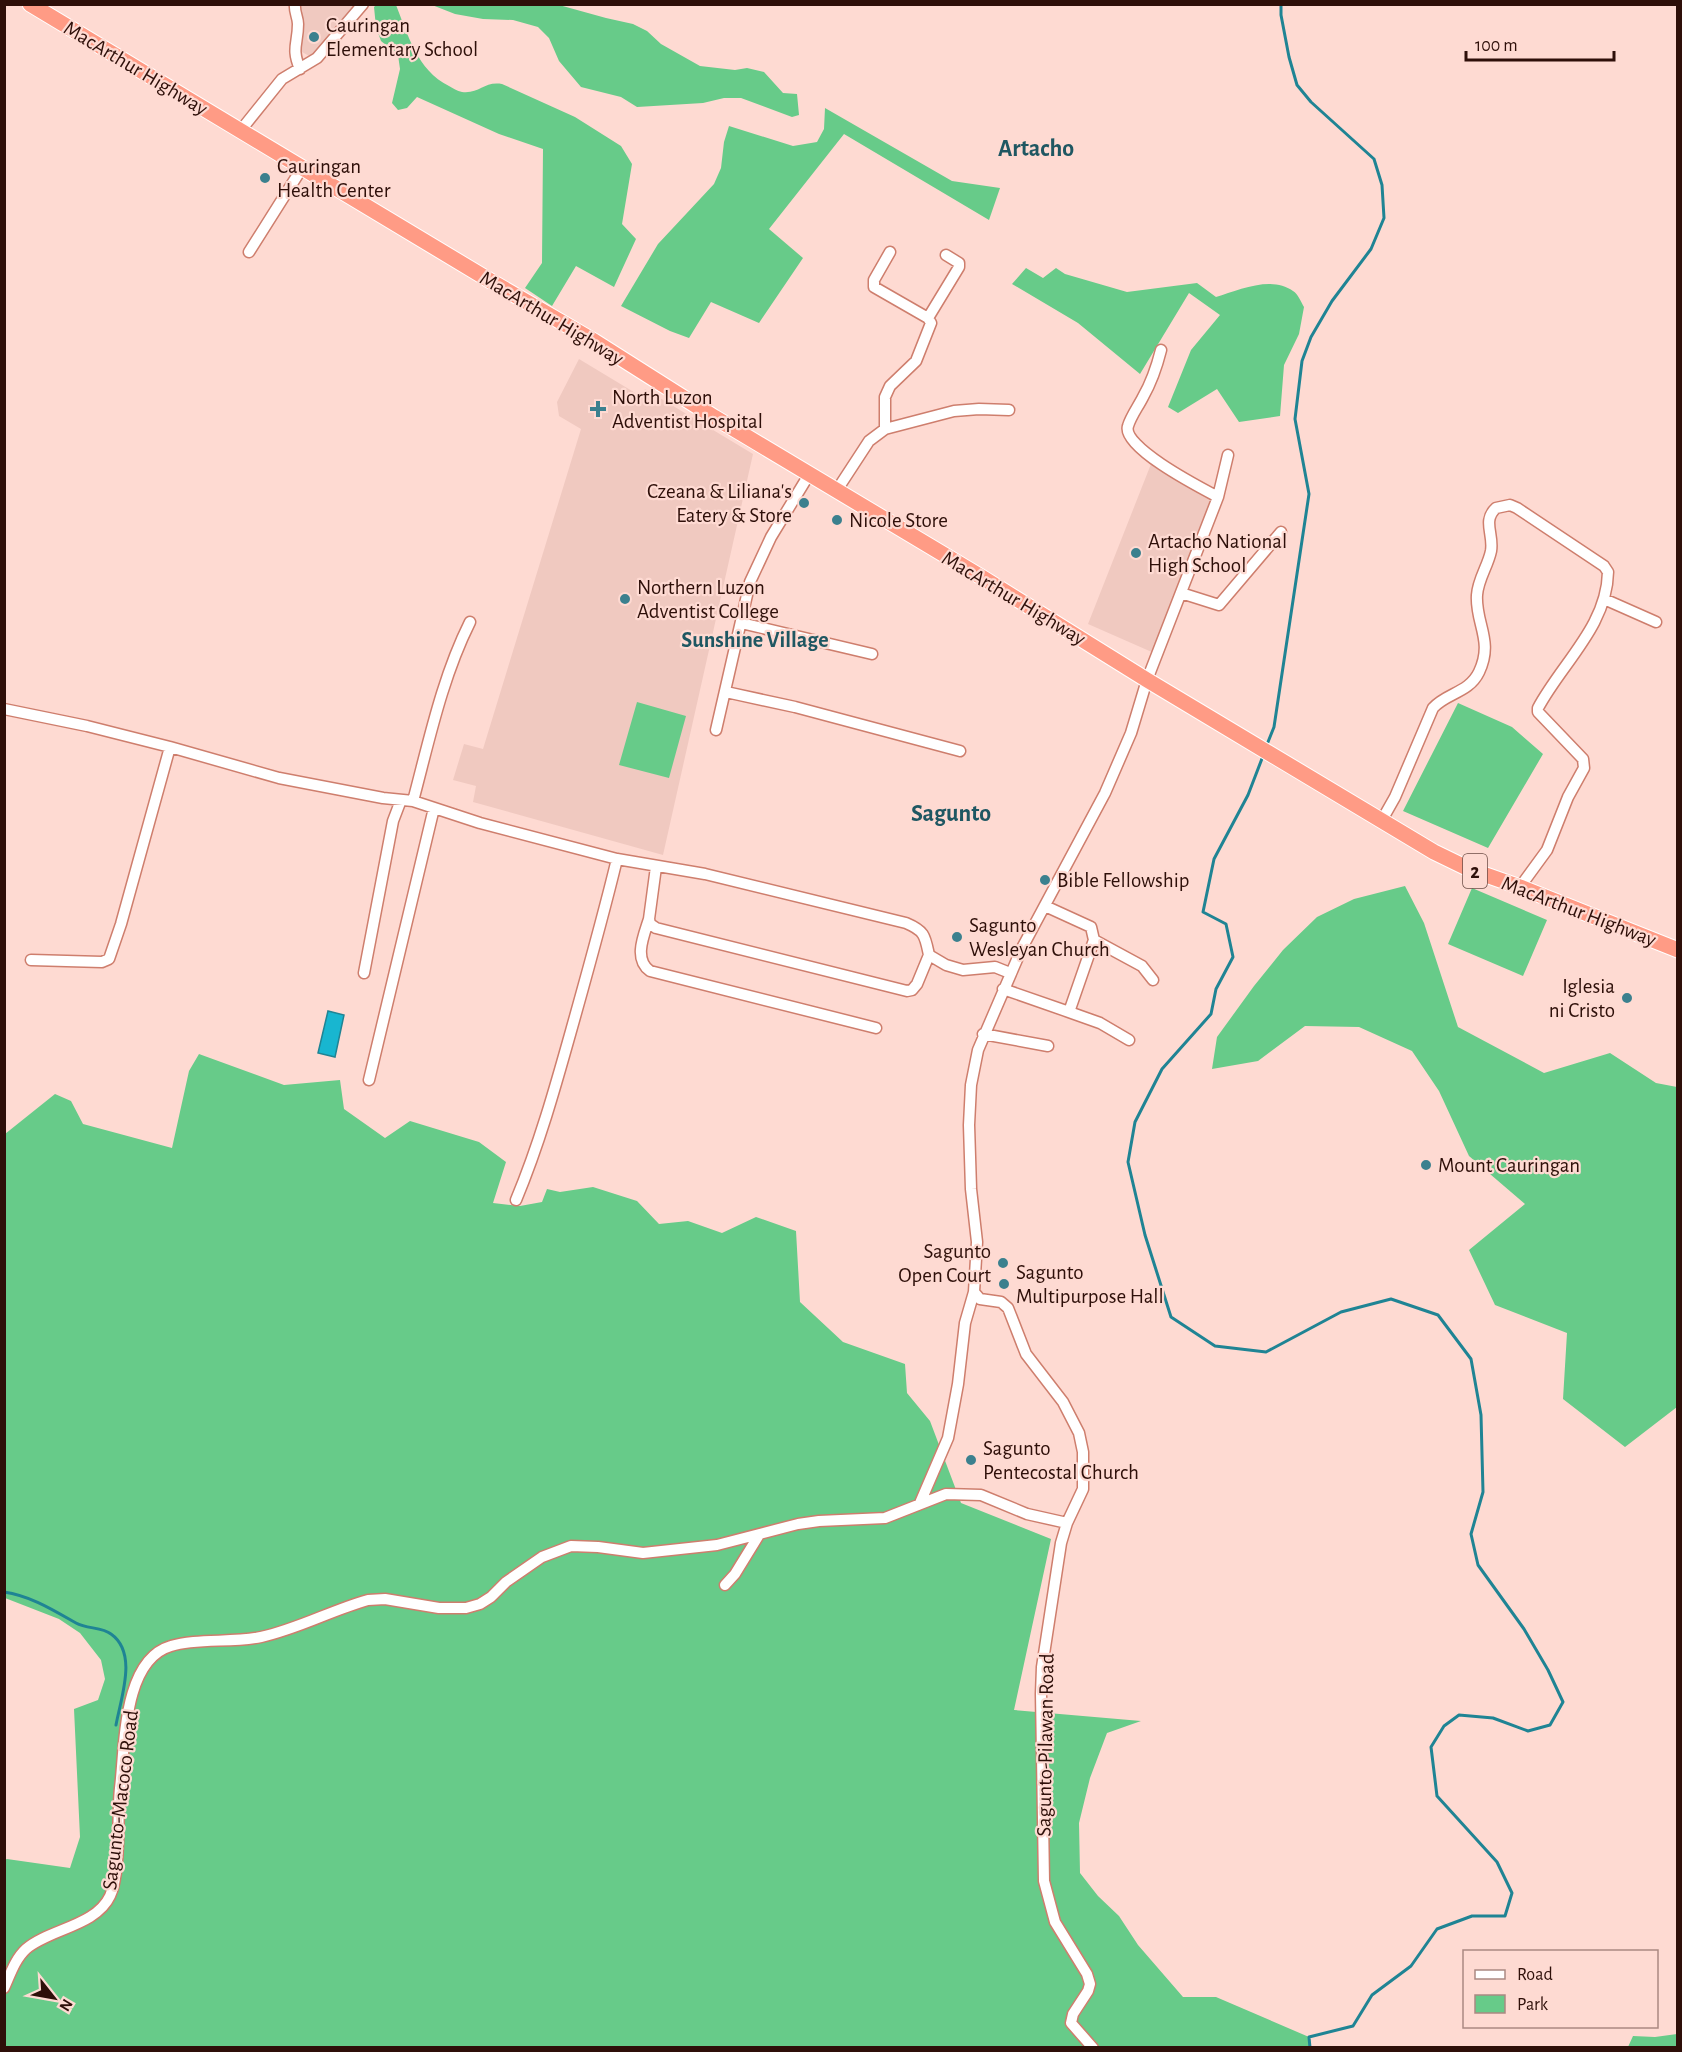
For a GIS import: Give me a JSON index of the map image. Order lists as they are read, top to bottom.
{
  "streets": {
    "highway": ["MacArthur Highway", "2"],
    "street": ["Sagunto-Pilawan Road", "Sagunto-Macoco Road"]
  },
  "crossings": [
    ["Sagunto-Pilawan Road", "Sagunto-Macoco Road"]
  ],
  "districts": ["Artacho", "Sunshine Village", "Sagunto"],
  "places": {
    "other": [
      "Cauringan Elementary School",
      "Cauringan Health Center",
      "Czeana & Liliana's Eatery & Store",
      "Nicole Store",
      "Artacho National High School",
      "Northern Luzon Adventist College",
      "Bible Fellowship",
      "Sagunto Wesleyan Church",
      "Iglesia ni Cristo",
      "Mount Cauringan",
      "Sagunto Open Court",
      "Sagunto Multipurpose Hall",
      "Sagunto Pentecostal Church"
    ],
    "health": ["North Luzon Adventist Hospital"]
  },
  "legend": ["Road", "Park"],
  "scale_bar": "100 m",
  "north": "bottom right"
}
